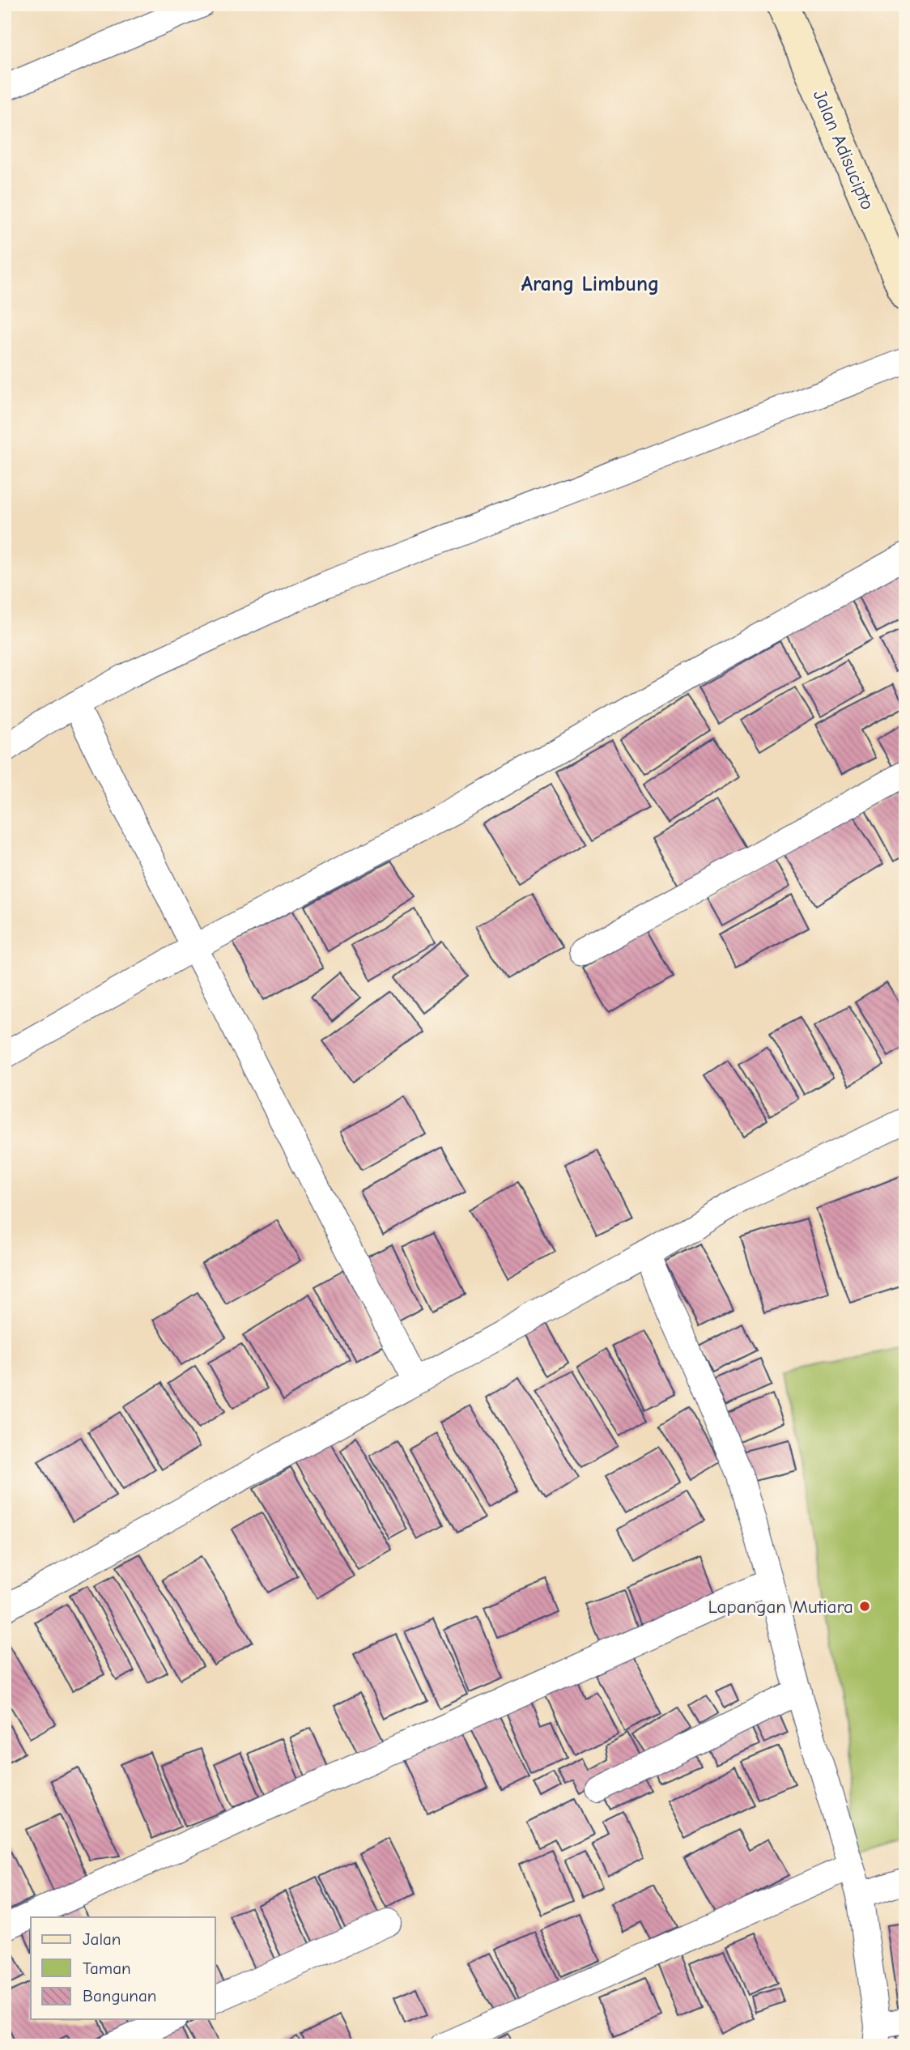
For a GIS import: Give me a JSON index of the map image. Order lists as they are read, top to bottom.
{
  "streets": {
    "main road": ["Jalan Adisucipto"]
  },
  "districts": ["Arang Limbung"],
  "places": ["Lapangan Mutiara"],
  "legend": ["Jalan", "Taman", "Bangunan"]
}
